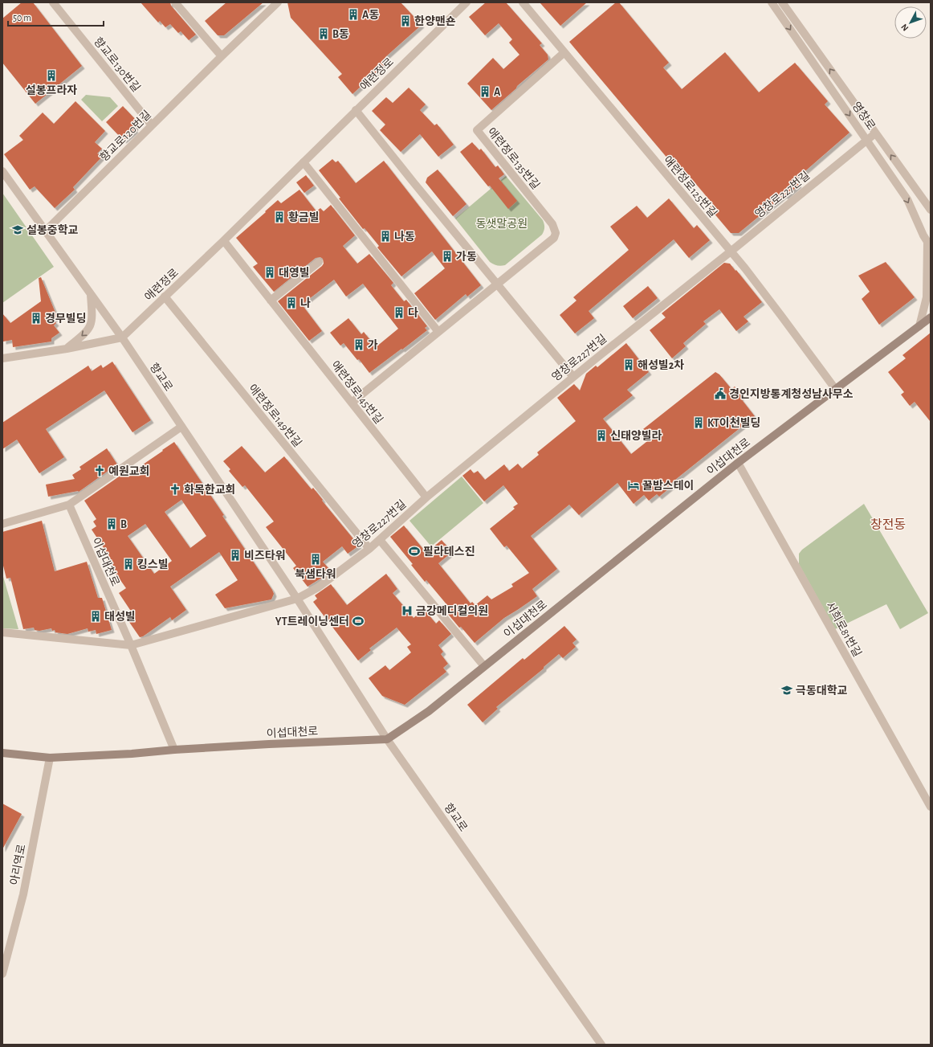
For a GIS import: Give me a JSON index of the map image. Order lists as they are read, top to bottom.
{
  "streets": {
    "main road": ["이섭대천로"],
    "street": [
      "향교로130번길",
      "애련정로",
      "영창로",
      "향교로120번길",
      "애련정로135번길",
      "애련정로125번길",
      "영창로227번길",
      "향교로",
      "애련정로145번길",
      "애련정로149번길",
      "서희로81번길",
      "아리역로"
    ]
  },
  "crossings": [
    ["향교로130번길", "향교로120번길"],
    ["애련정로", "향교로"],
    ["애련정로", "애련정로145번길"],
    ["애련정로", "애련정로149번길"],
    ["영창로", "영창로227번길"],
    ["향교로120번길", "향교로"],
    ["애련정로135번길", "애련정로125번길"],
    ["애련정로135번길", "애련정로145번길"],
    ["애련정로125번길", "영창로227번길"],
    ["애련정로125번길", "이섭대천로"],
    ["영창로227번길", "향교로"],
    ["영창로227번길", "애련정로145번길"],
    ["영창로227번길", "애련정로149번길"],
    ["향교로", "이섭대천로"],
    ["이섭대천로", "서희로81번길"],
    ["이섭대천로", "아리역로"]
  ],
  "districts": ["창전동"],
  "parks": ["동샛말공원"],
  "places": {
    "building": [
      "A동",
      "한양맨숀",
      "B동",
      "설봉프라자",
      "A",
      "황금빌",
      "나동",
      "가동",
      "대영빌",
      "나",
      "다",
      "경무빌딩",
      "가",
      "해성빌2차",
      "KT이천빌딩",
      "신태양빌라",
      "B",
      "비즈타워",
      "북샘타워",
      "킹스빌",
      "태성빌"
    ],
    "school or university": ["설봉중학교", "극동대학교"],
    "public building": ["경인지방통계청성남사무소"],
    "church": ["예원교회", "화목한교회"],
    "hotel": ["꿀밤스테이"],
    "sports": ["필라테스진", "YT트레이닝센터"],
    "hospital": ["금강메디컬의원"]
  },
  "scale_bar": "50 m",
  "north": "bottom left"
}
